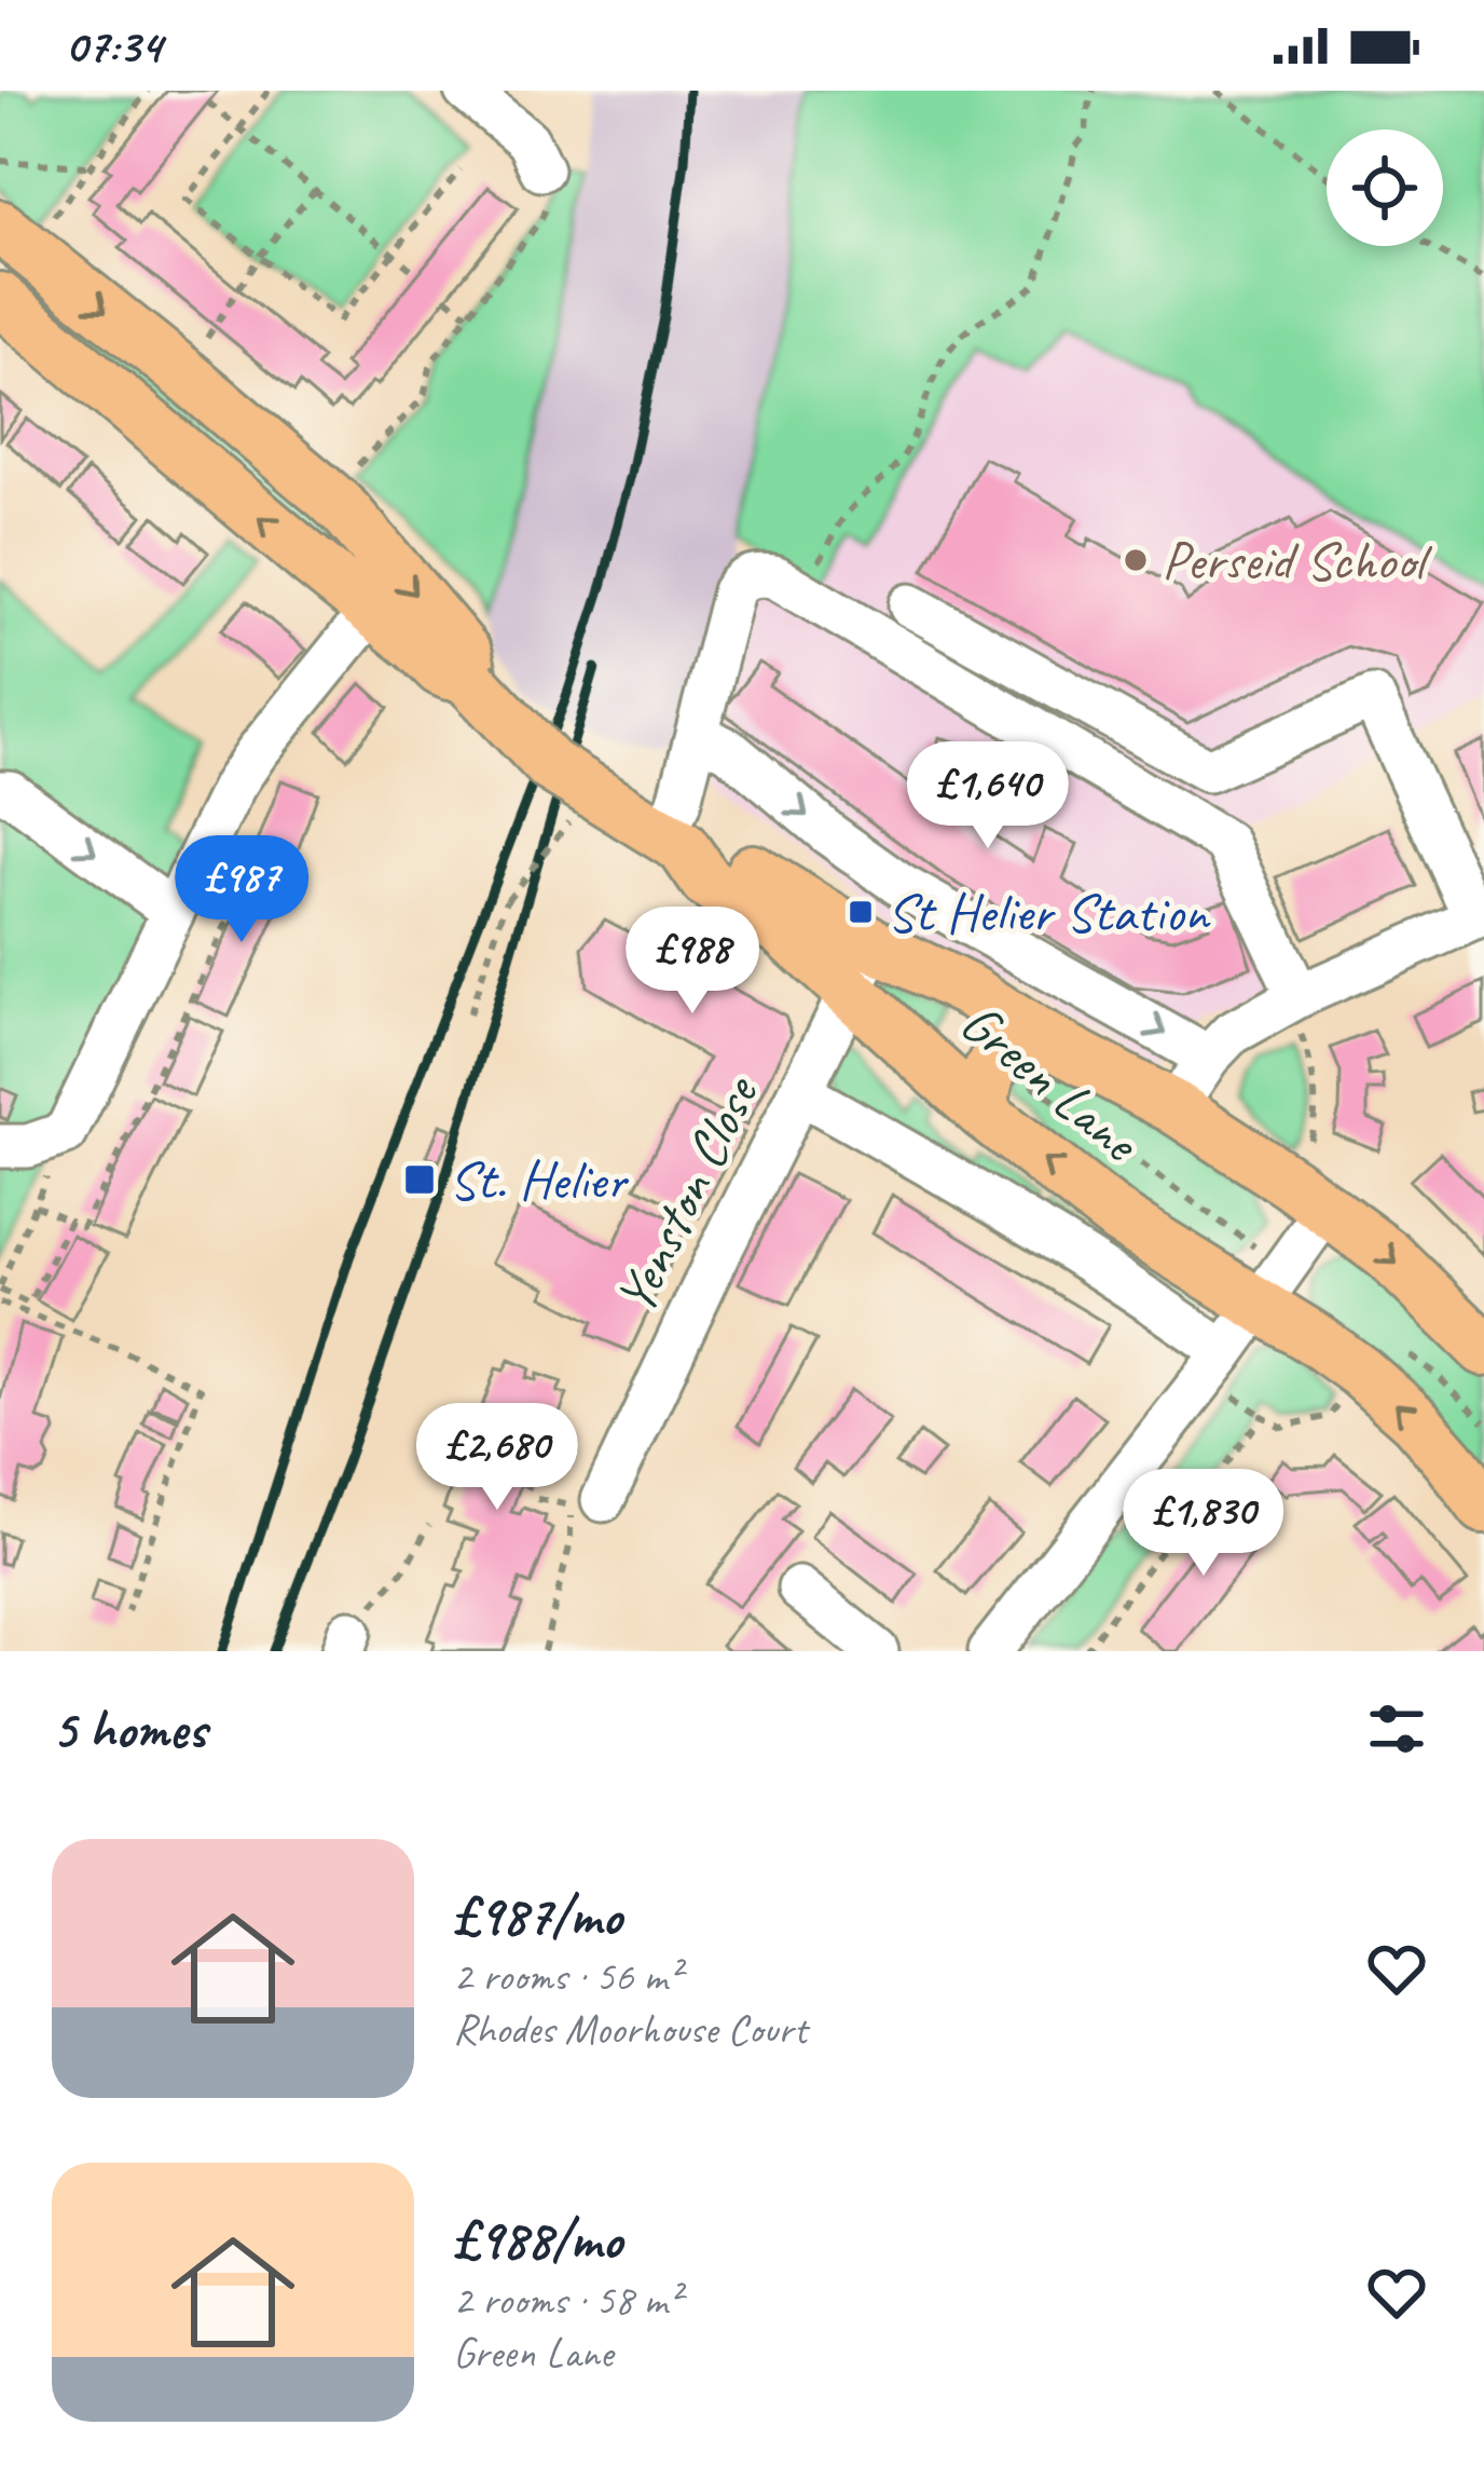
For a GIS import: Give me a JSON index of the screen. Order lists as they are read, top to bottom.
{
  "streets": {
    "main road": ["Green Lane"],
    "street": ["Yenston Close"]
  },
  "crossings": [
    ["Green Lane", "Yenston Close"]
  ],
  "places": {
    "other": ["Perseid School"],
    "transit": ["St Helier Station", "St. Helier"]
  },
  "page": {
    "status": "07:34",
    "price": [
      "£1,640",
      "£987",
      "£988",
      "£2,680",
      "£1,830"
    ],
    "heading": "5 homes",
    "list": [
      {
        "name": "£987/mo",
        "note": "2 rooms · 56 m² · Rhodes Moorhouse Court"
      },
      {
        "name": "£988/mo",
        "note": "2 rooms · 58 m² · Green Lane"
      }
    ]
  }
}
